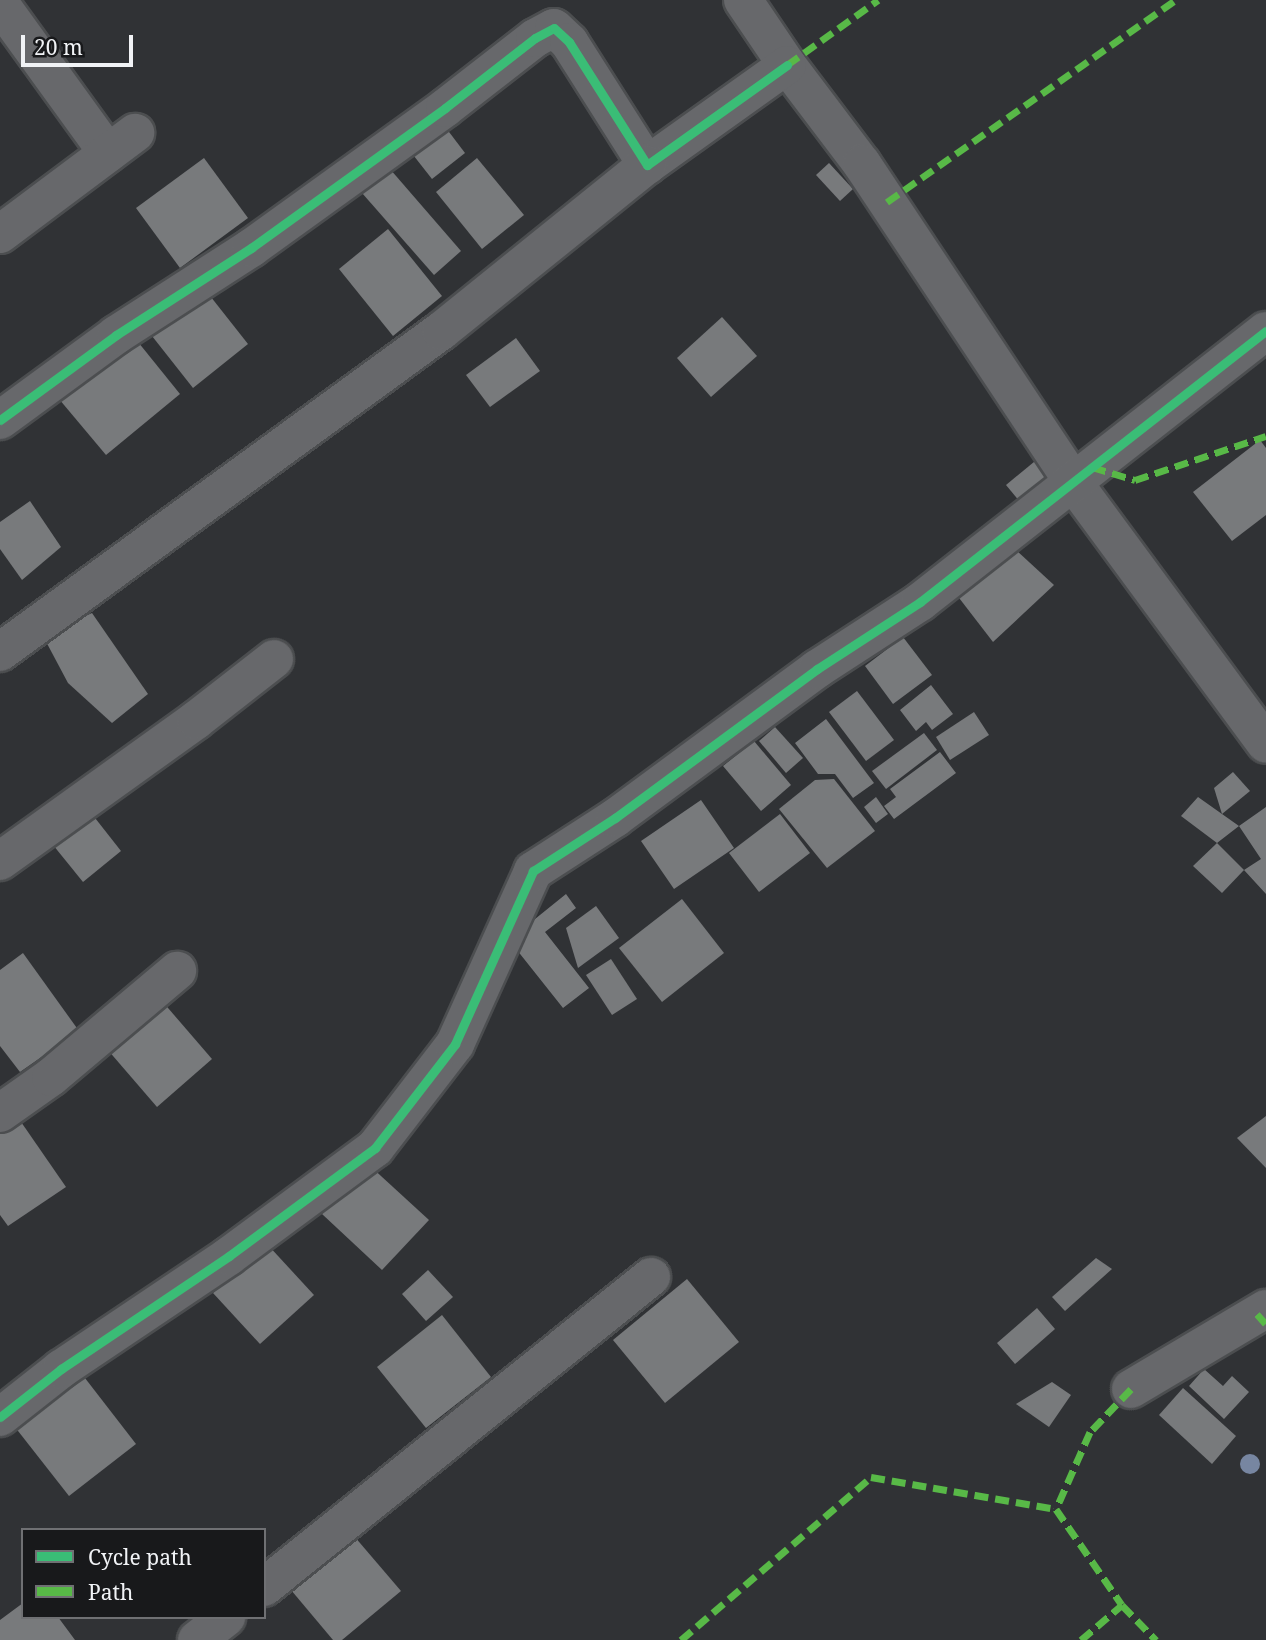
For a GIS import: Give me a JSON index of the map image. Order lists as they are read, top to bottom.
{
  "legend": ["Cycle path", "Path"],
  "scale_bar": "20 m"
}
